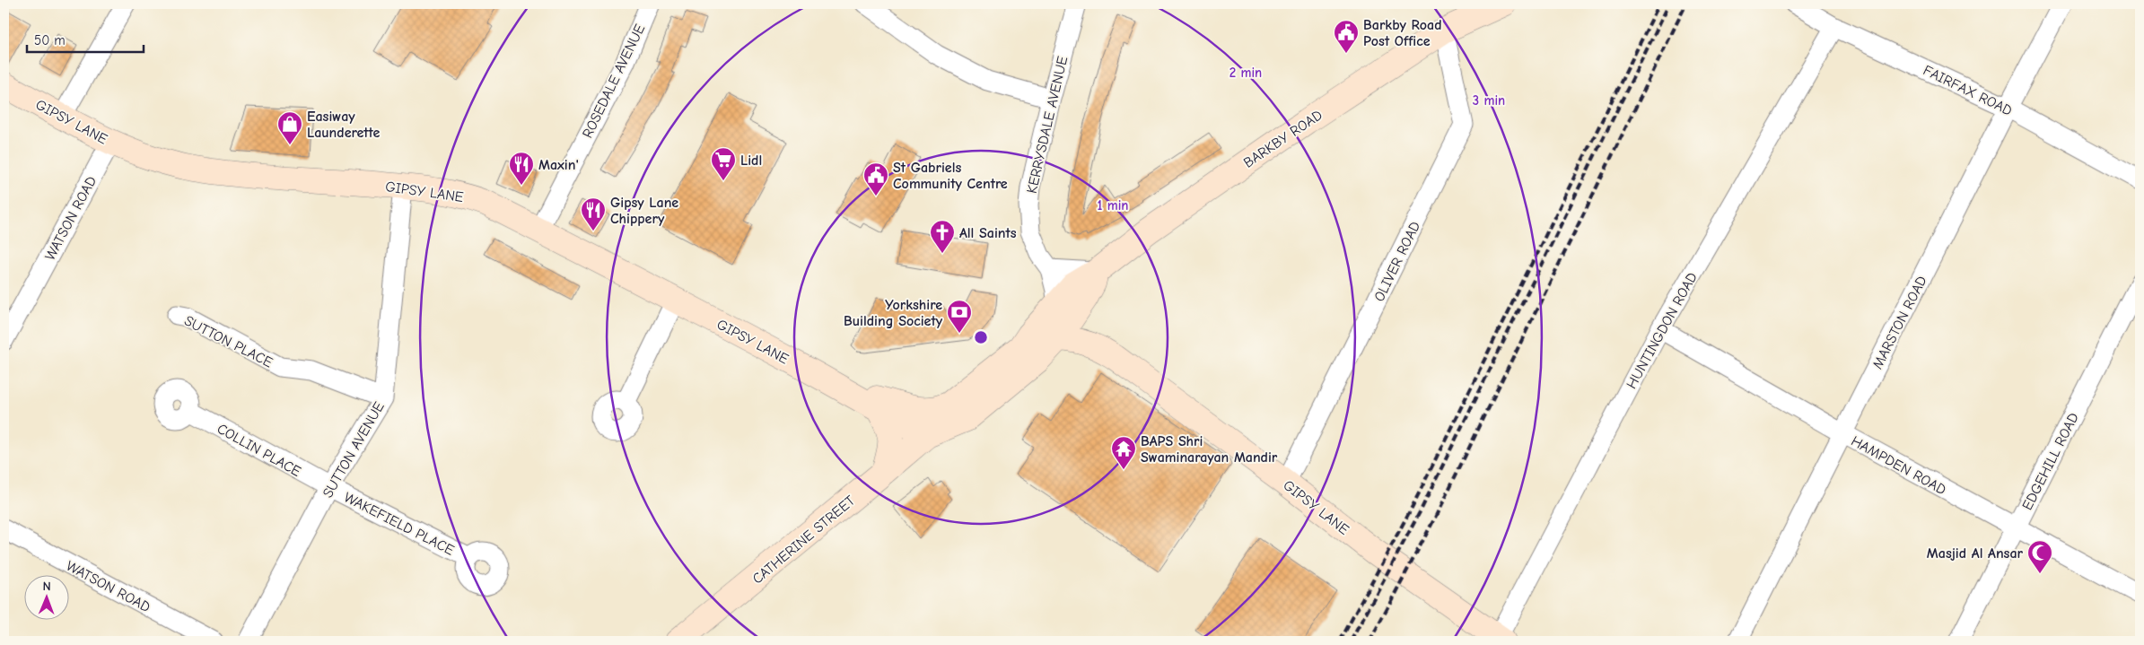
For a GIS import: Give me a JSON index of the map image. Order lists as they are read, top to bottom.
{
  "streets": {
    "street": [
      "ROSEDALE AVENUE",
      "FAIRFAX ROAD",
      "GIPSY LANE",
      "KERRYSDALE AVENUE",
      "BARKBY ROAD",
      "WATSON ROAD",
      "OLIVER ROAD",
      "MARSTON ROAD",
      "HUNTINGDON ROAD",
      "SUTTON PLACE",
      "COLLIN PLACE",
      "SUTTON AVENUE",
      "EDGEHILL ROAD",
      "HAMPDEN ROAD",
      "WAKEFIELD PLACE",
      "CATHERINE STREET"
    ]
  },
  "crossings": [
    ["ROSEDALE AVENUE", "GIPSY LANE"],
    ["FAIRFAX ROAD", "MARSTON ROAD"],
    ["FAIRFAX ROAD", "HUNTINGDON ROAD"],
    ["GIPSY LANE", "KERRYSDALE AVENUE"],
    ["GIPSY LANE", "BARKBY ROAD"],
    ["GIPSY LANE", "WATSON ROAD"],
    ["GIPSY LANE", "OLIVER ROAD"],
    ["GIPSY LANE", "HUNTINGDON ROAD"],
    ["GIPSY LANE", "SUTTON AVENUE"],
    ["GIPSY LANE", "CATHERINE STREET"],
    ["KERRYSDALE AVENUE", "BARKBY ROAD"],
    ["BARKBY ROAD", "OLIVER ROAD"],
    ["MARSTON ROAD", "HAMPDEN ROAD"],
    ["HUNTINGDON ROAD", "HAMPDEN ROAD"],
    ["SUTTON PLACE", "SUTTON AVENUE"],
    ["COLLIN PLACE", "SUTTON AVENUE"],
    ["COLLIN PLACE", "WAKEFIELD PLACE"],
    ["SUTTON AVENUE", "WAKEFIELD PLACE"],
    ["EDGEHILL ROAD", "HAMPDEN ROAD"]
  ],
  "places": {
    "public building": ["Barkby Road Post Office", "St Gabriels Community Centre"],
    "shop": ["Easiway Launderette"],
    "supermarket": ["Lidl"],
    "restaurant": ["Maxin'", "Gipsy Lane Chippery"],
    "church": ["All Saints"],
    "bank": ["Yorkshire Building Society"],
    "temple": ["BAPS Shri Swaminarayan Mandir"],
    "mosque": ["Masjid Al Ansar"]
  },
  "scale_bar": "50 m",
  "north": "top",
  "rings": ["2 min", "3 min", "1 min"]
}
